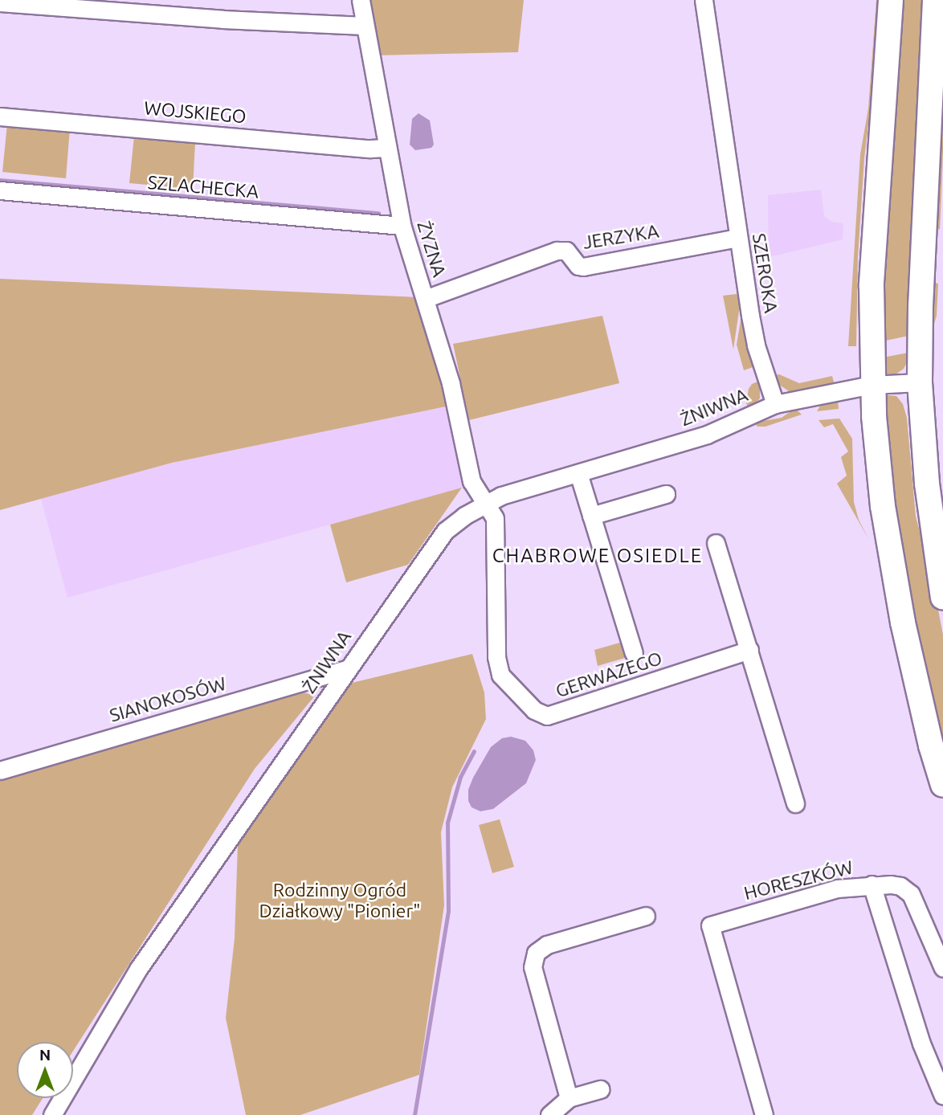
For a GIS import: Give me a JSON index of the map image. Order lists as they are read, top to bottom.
{
  "streets": {
    "street": [
      "WOJSKIEGO",
      "SZLACHECKA",
      "JERZYKA",
      "ŻYZNA",
      "SZEROKA",
      "ŻNIWNA",
      "GERWAZEGO",
      "SIANOKOSÓW",
      "HORESZKÓW"
    ]
  },
  "crossings": [
    ["WOJSKIEGO", "ŻYZNA"],
    ["SZLACHECKA", "ŻYZNA"],
    ["JERZYKA", "ŻYZNA"],
    ["JERZYKA", "SZEROKA"],
    ["ŻYZNA", "ŻNIWNA"],
    ["ŻYZNA", "GERWAZEGO"],
    ["SZEROKA", "ŻNIWNA"],
    ["ŻNIWNA", "GERWAZEGO"],
    ["ŻNIWNA", "SIANOKOSÓW"]
  ],
  "districts": ["CHABROWE OSIEDLE"],
  "parks": ["Rodzinny Ogród Działkowy \"Pionier\""],
  "north": "top"
}
